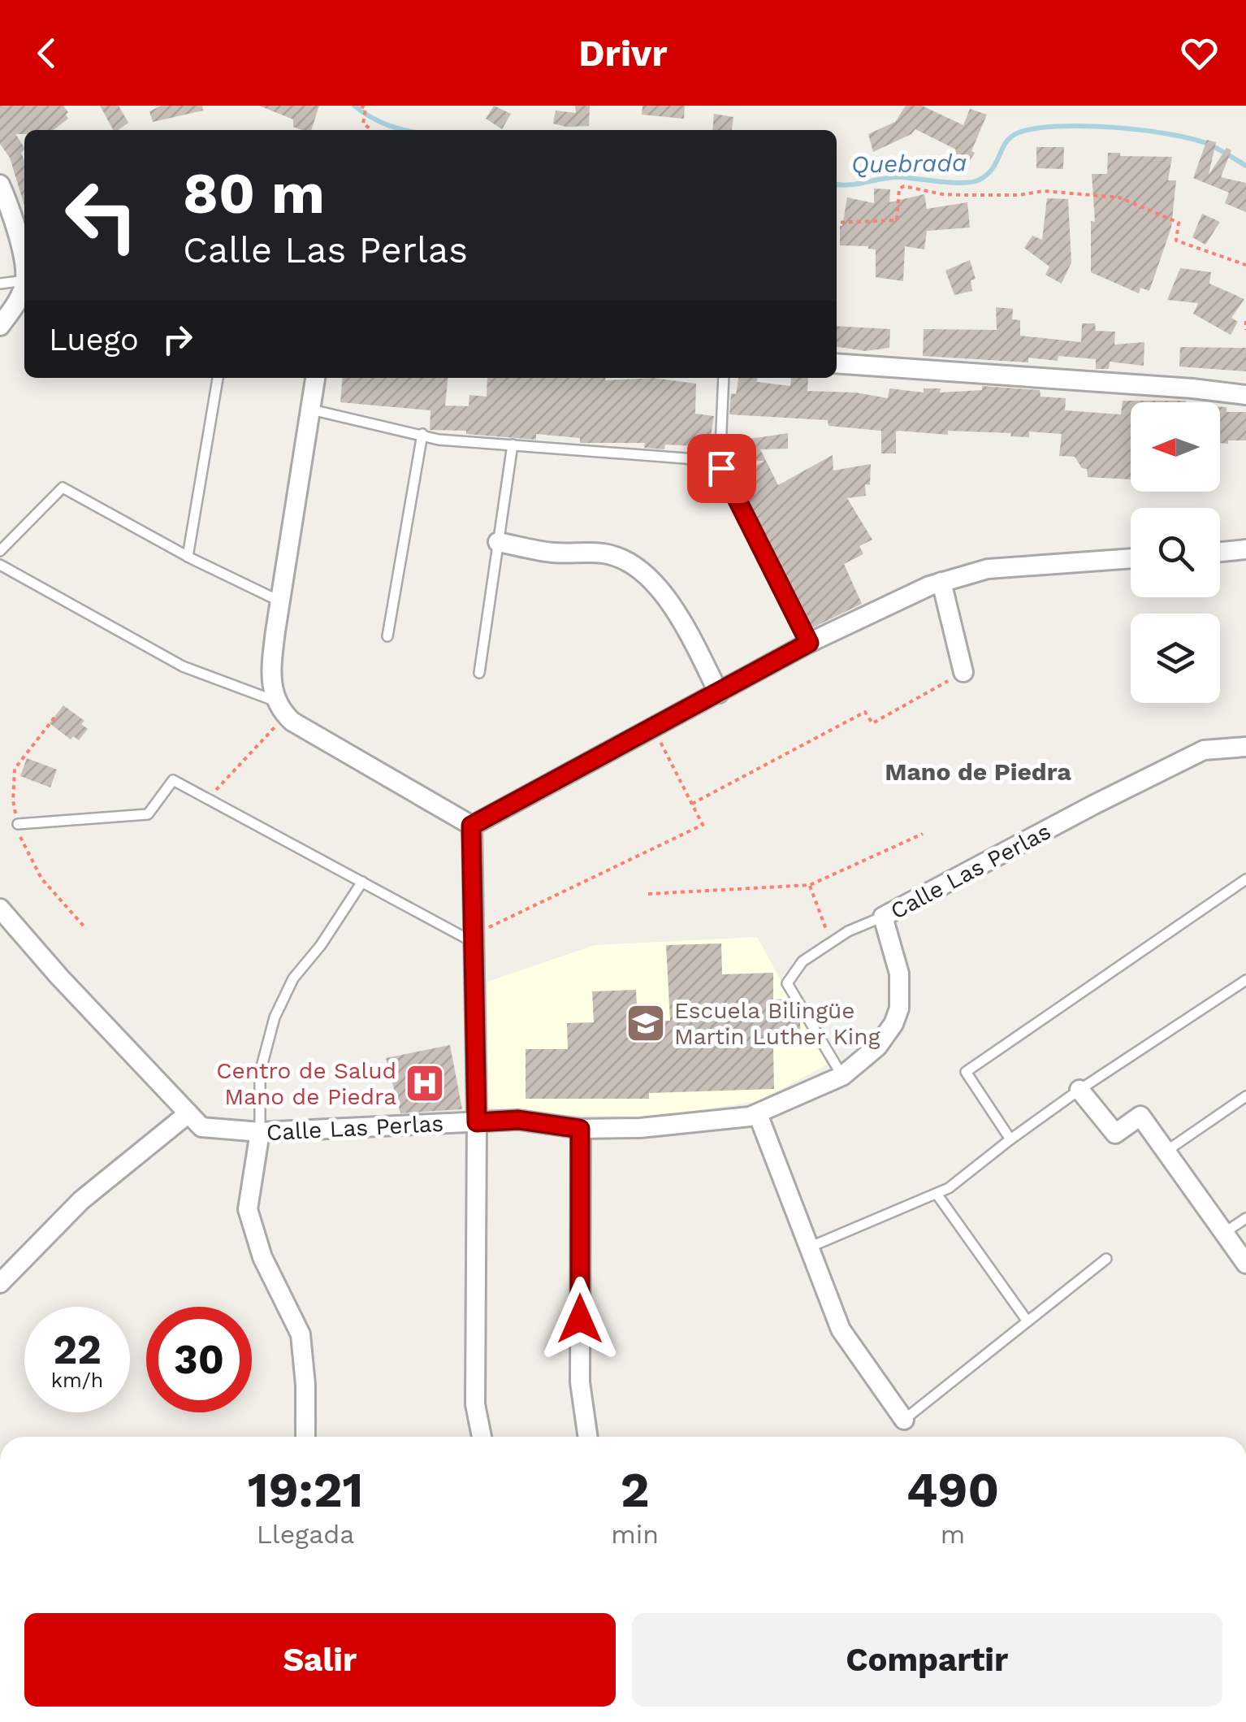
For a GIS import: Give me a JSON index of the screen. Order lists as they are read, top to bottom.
{
  "streets": {
    "street": ["Calle Las Perlas"]
  },
  "districts": ["Mano de Piedra"],
  "water": ["Quebrada"],
  "places": {
    "school or university": ["Escuela Bilingüe Martin Luther King"],
    "hospital": ["Centro de Salud Mano de Piedra"]
  },
  "north": "left",
  "page": {
    "header": "Drivr",
    "turn": ["80 m", "Calle Las Perlas"],
    "then": "Luego",
    "speed": "22 km/h",
    "limit": "30",
    "eta": [
      "19:21",
      "Llegada",
      "2",
      "min",
      "490",
      "m"
    ],
    "buttons": ["Salir", "Compartir"]
  }
}
